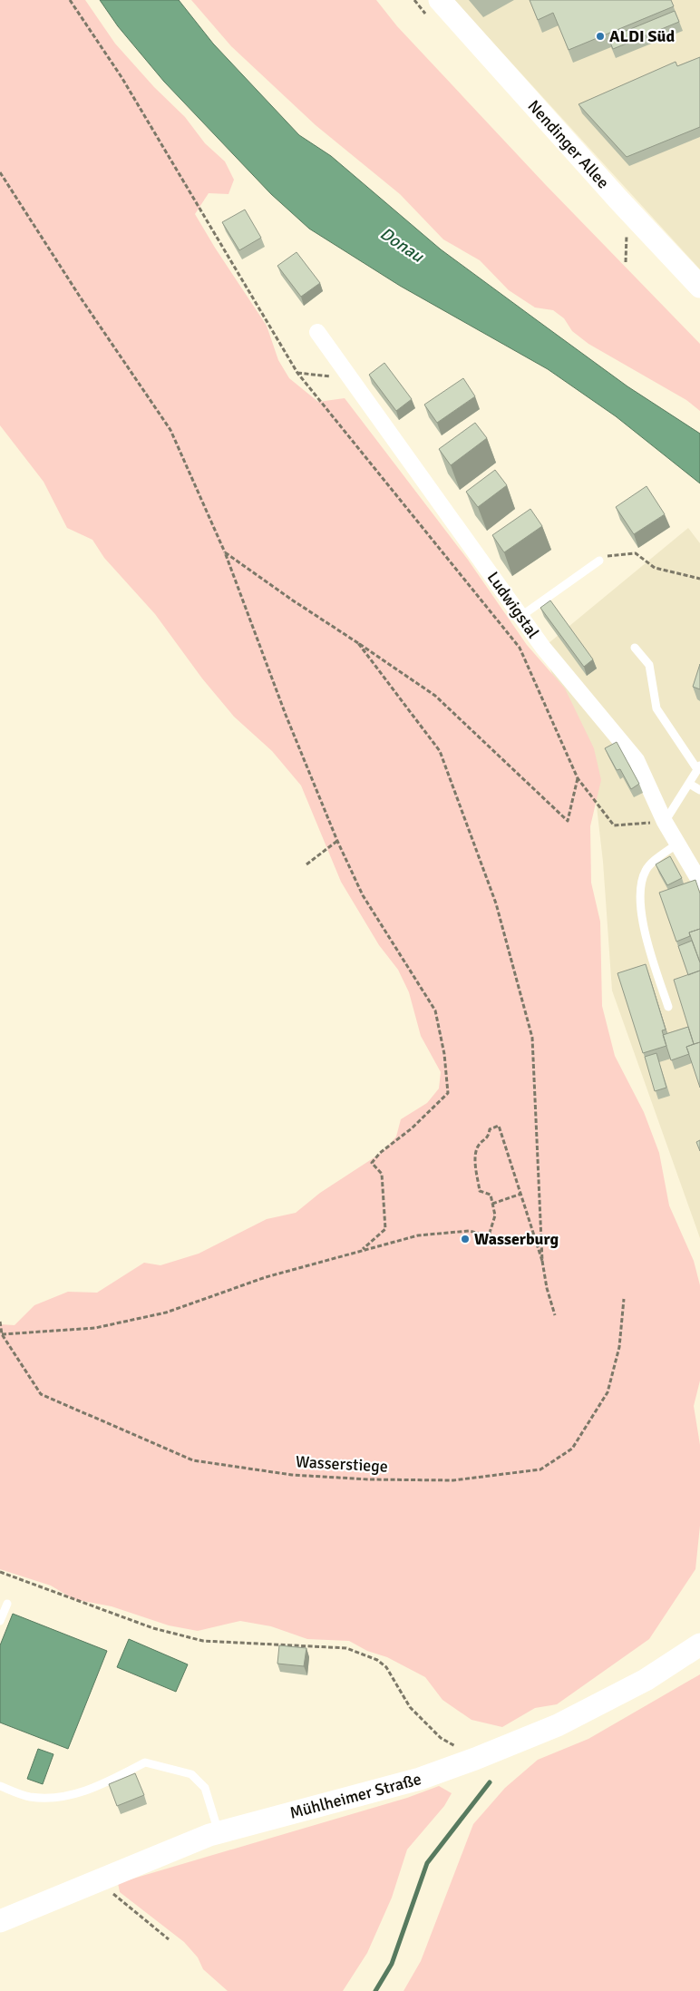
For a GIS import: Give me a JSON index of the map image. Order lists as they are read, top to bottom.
{
  "streets": {
    "main road": ["Nendinger Allee", "Mühlheimer Straße"],
    "street": ["Ludwigstal"],
    "path": ["Wasserstiege"]
  },
  "water": ["Donau"],
  "places": ["ALDI Süd", "Wasserburg"]
}
